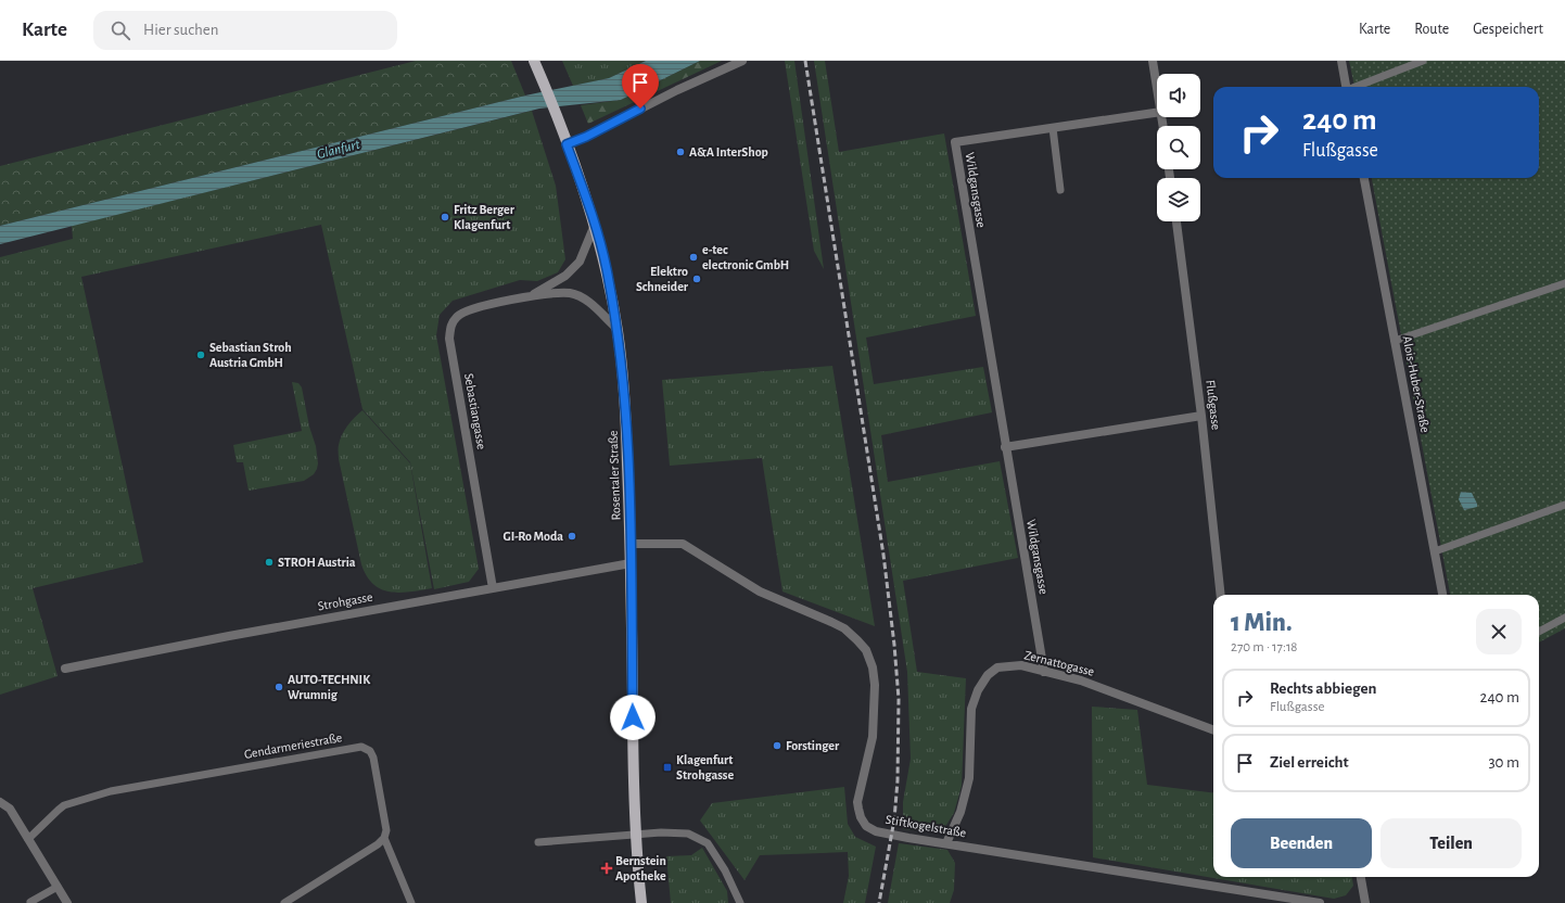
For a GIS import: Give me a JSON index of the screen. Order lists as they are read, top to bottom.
{
  "streets": {
    "main road": ["Rosentaler Straße"],
    "street": [
      "Wildgansgasse",
      "Alois-Huber-Straße",
      "Flußgasse",
      "Sebastiangasse",
      "Strohgasse",
      "Zernattogasse",
      "Stiftkogelstraße"
    ],
    "lane": ["Gendarmeriestraße"]
  },
  "crossings": [
    ["Wildgansgasse", "Zernattogasse"],
    ["Sebastiangasse", "Rosentaler Straße"],
    ["Sebastiangasse", "Strohgasse"],
    ["Rosentaler Straße", "Strohgasse"],
    ["Rosentaler Straße", "Stiftkogelstraße"],
    ["Zernattogasse", "Stiftkogelstraße"]
  ],
  "water": ["Glanfurt"],
  "places": {
    "other": [
      "A&A InterShop",
      "Fritz Berger Klagenfurt",
      "e-tec electronic GmbH",
      "Elektro Schneider",
      "Sebastian Stroh Austria GmbH",
      "GI-Ro Moda",
      "STROH Austria",
      "AUTO-TECHNIK Wrumnig",
      "Forstinger"
    ],
    "transit": ["Klagenfurt Strohgasse"],
    "health": ["Bernstein Apotheke"]
  },
  "page": {
    "header": "Karte",
    "search": "Hier suchen",
    "nav": ["Karte", "Route", "Gespeichert"],
    "turn": ["240 m", "Flußgasse"],
    "heading": ["1 Min.", "270 m · 17:18"],
    "list": [
      {
        "name": "Rechts abbiegen",
        "note": "Flußgasse",
        "value": "240 m"
      },
      {
        "name": "Ziel erreicht",
        "value": "30 m"
      }
    ],
    "buttons": ["Beenden", "Teilen"]
  }
}
